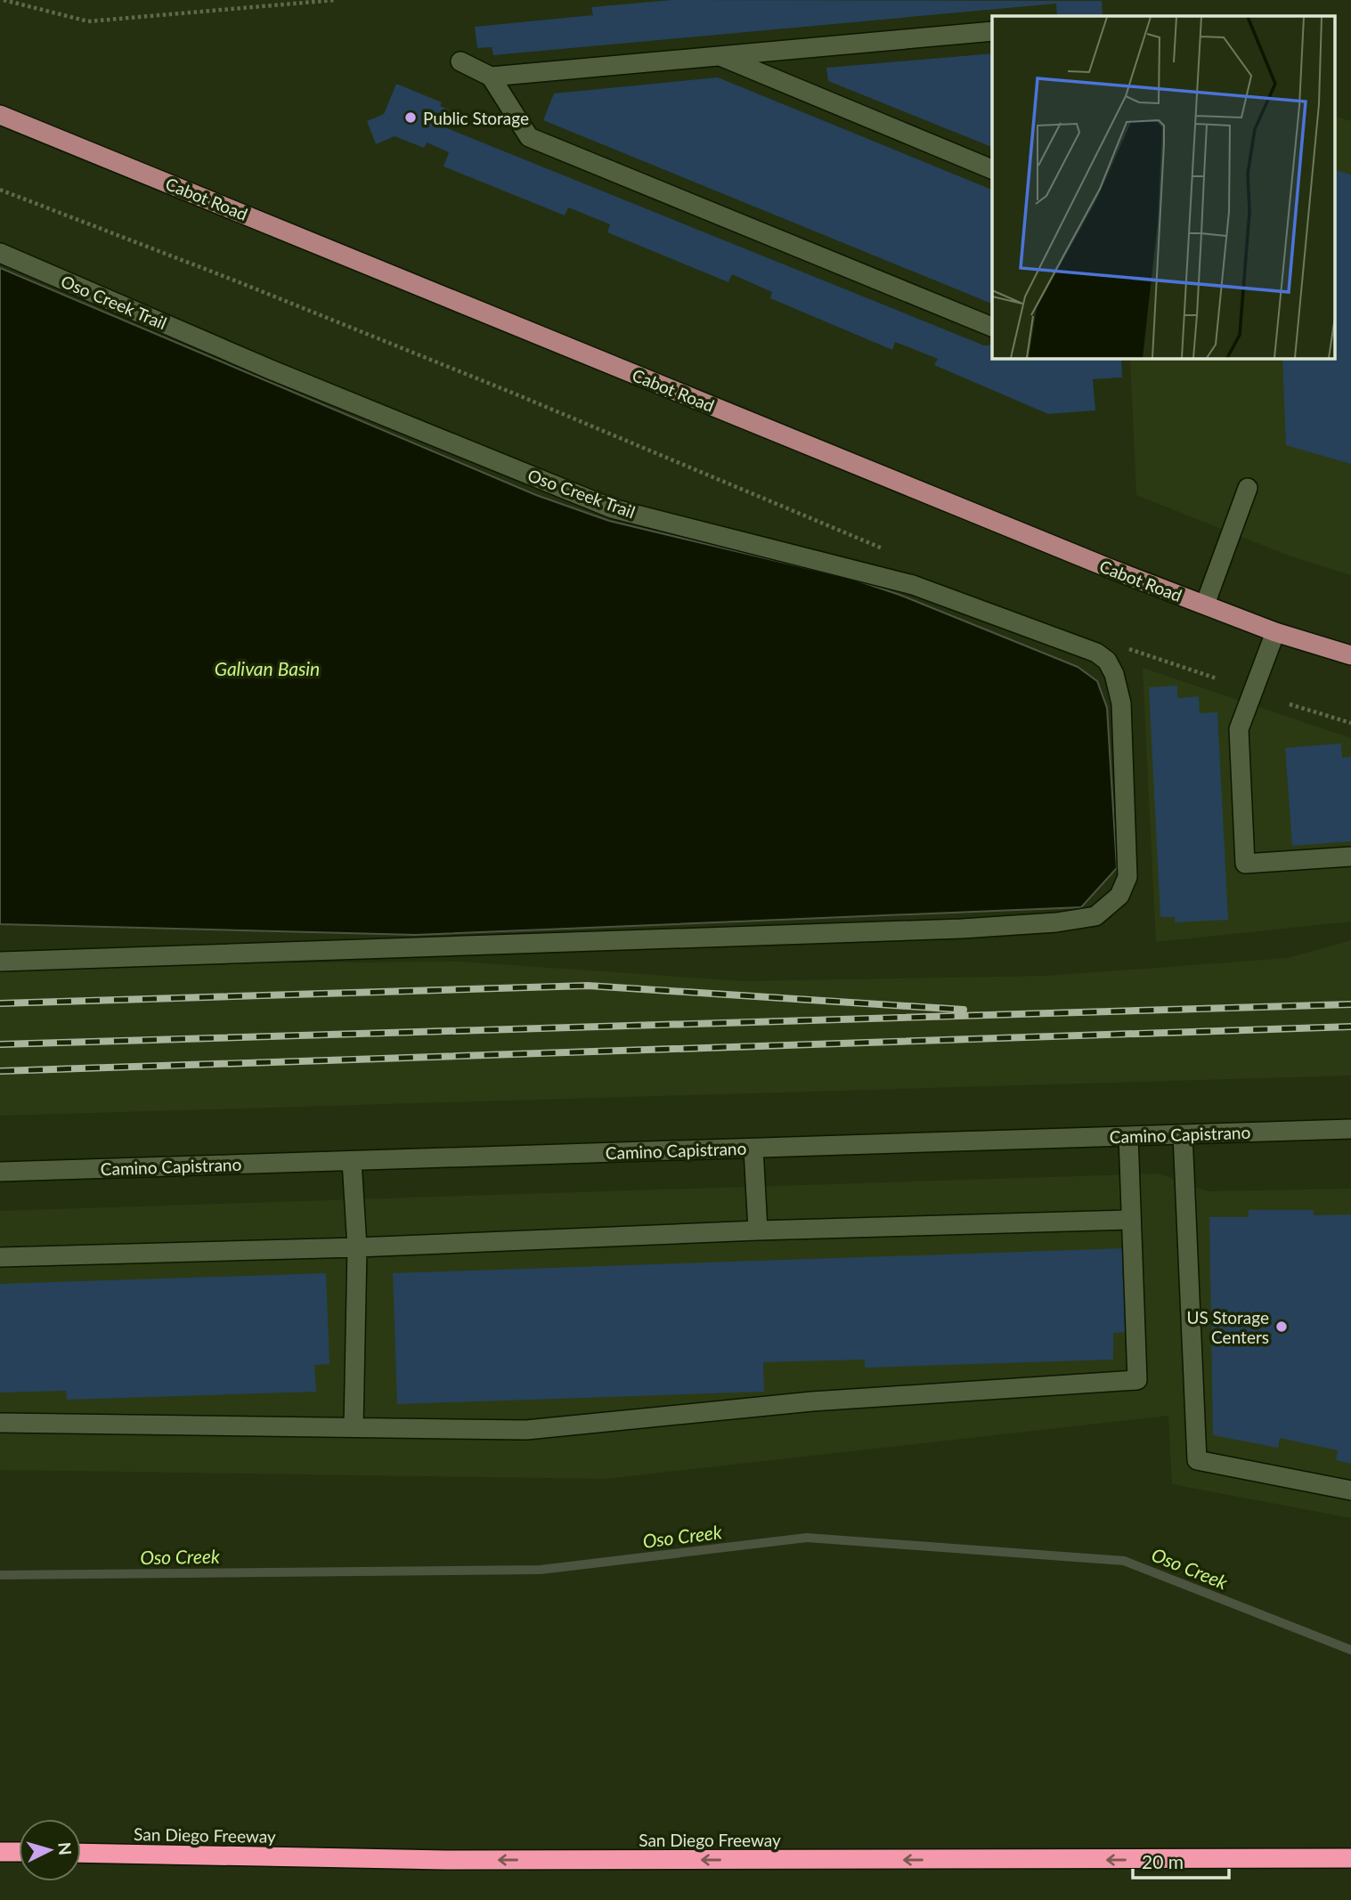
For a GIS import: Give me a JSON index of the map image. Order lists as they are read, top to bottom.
{
  "streets": {
    "highway": ["San Diego Freeway"],
    "main road": ["Cabot Road"],
    "street": ["Oso Creek Trail", "Camino Capistrano"]
  },
  "one_way": ["San Diego Freeway"],
  "water": ["Galivan Basin", "Oso Creek"],
  "places": ["Public Storage", "US Storage Centers"],
  "scale_bar": "20 m",
  "north": "right"
}
